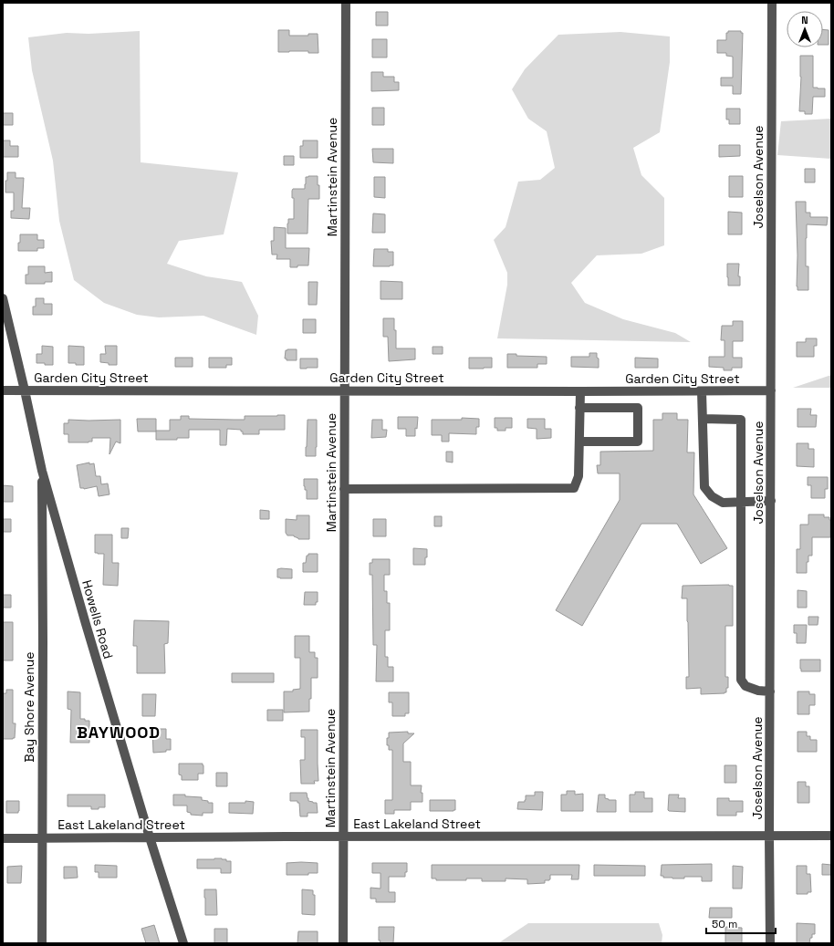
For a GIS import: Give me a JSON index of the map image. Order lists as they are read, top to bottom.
{
  "streets": {
    "street": [
      "Martinstein Avenue",
      "Joselson Avenue",
      "Garden City Street",
      "Howells Road",
      "Bay Shore Avenue",
      "East Lakeland Street"
    ]
  },
  "crossings": [
    ["Martinstein Avenue", "Garden City Street"],
    ["Martinstein Avenue", "East Lakeland Street"],
    ["Joselson Avenue", "Garden City Street"],
    ["Joselson Avenue", "East Lakeland Street"],
    ["Garden City Street", "Howells Road"],
    ["Howells Road", "Bay Shore Avenue"],
    ["Howells Road", "East Lakeland Street"],
    ["Bay Shore Avenue", "East Lakeland Street"]
  ],
  "districts": ["BAYWOOD"],
  "scale_bar": "50 m",
  "north": "top"
}
